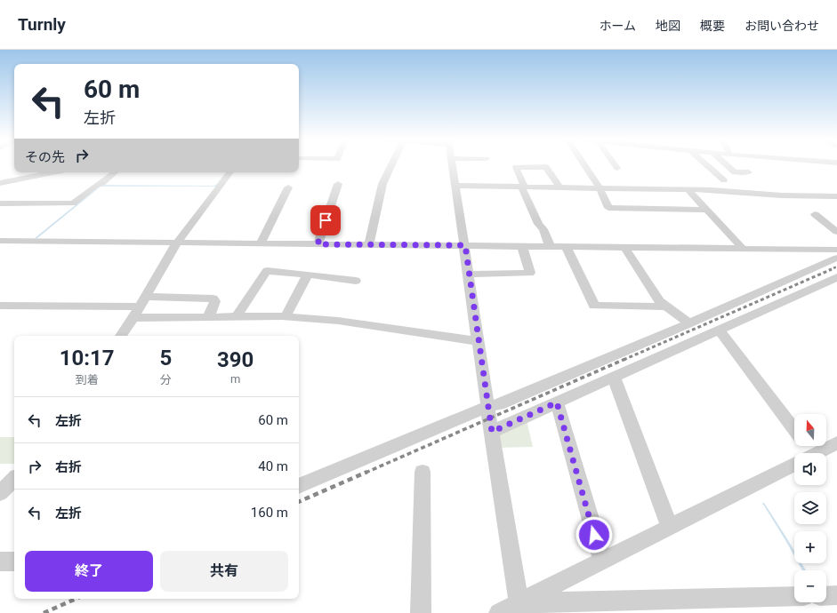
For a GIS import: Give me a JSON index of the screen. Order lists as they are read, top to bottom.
{
  "north": "top",
  "page": {
    "header": "Turnly",
    "nav": [
      "ホーム",
      "地図",
      "概要",
      "お問い合わせ"
    ],
    "turn": ["60 m", "左折"],
    "then": "その先",
    "eta": [
      "10:17",
      "到着",
      "5",
      "分",
      "390",
      "m"
    ],
    "list": [
      {
        "name": "左折",
        "value": "60 m"
      },
      {
        "name": "右折",
        "value": "40 m"
      },
      {
        "name": "左折",
        "value": "160 m"
      }
    ],
    "map_buttons": ["+", "−"],
    "buttons": ["終了", "共有"]
  }
}
